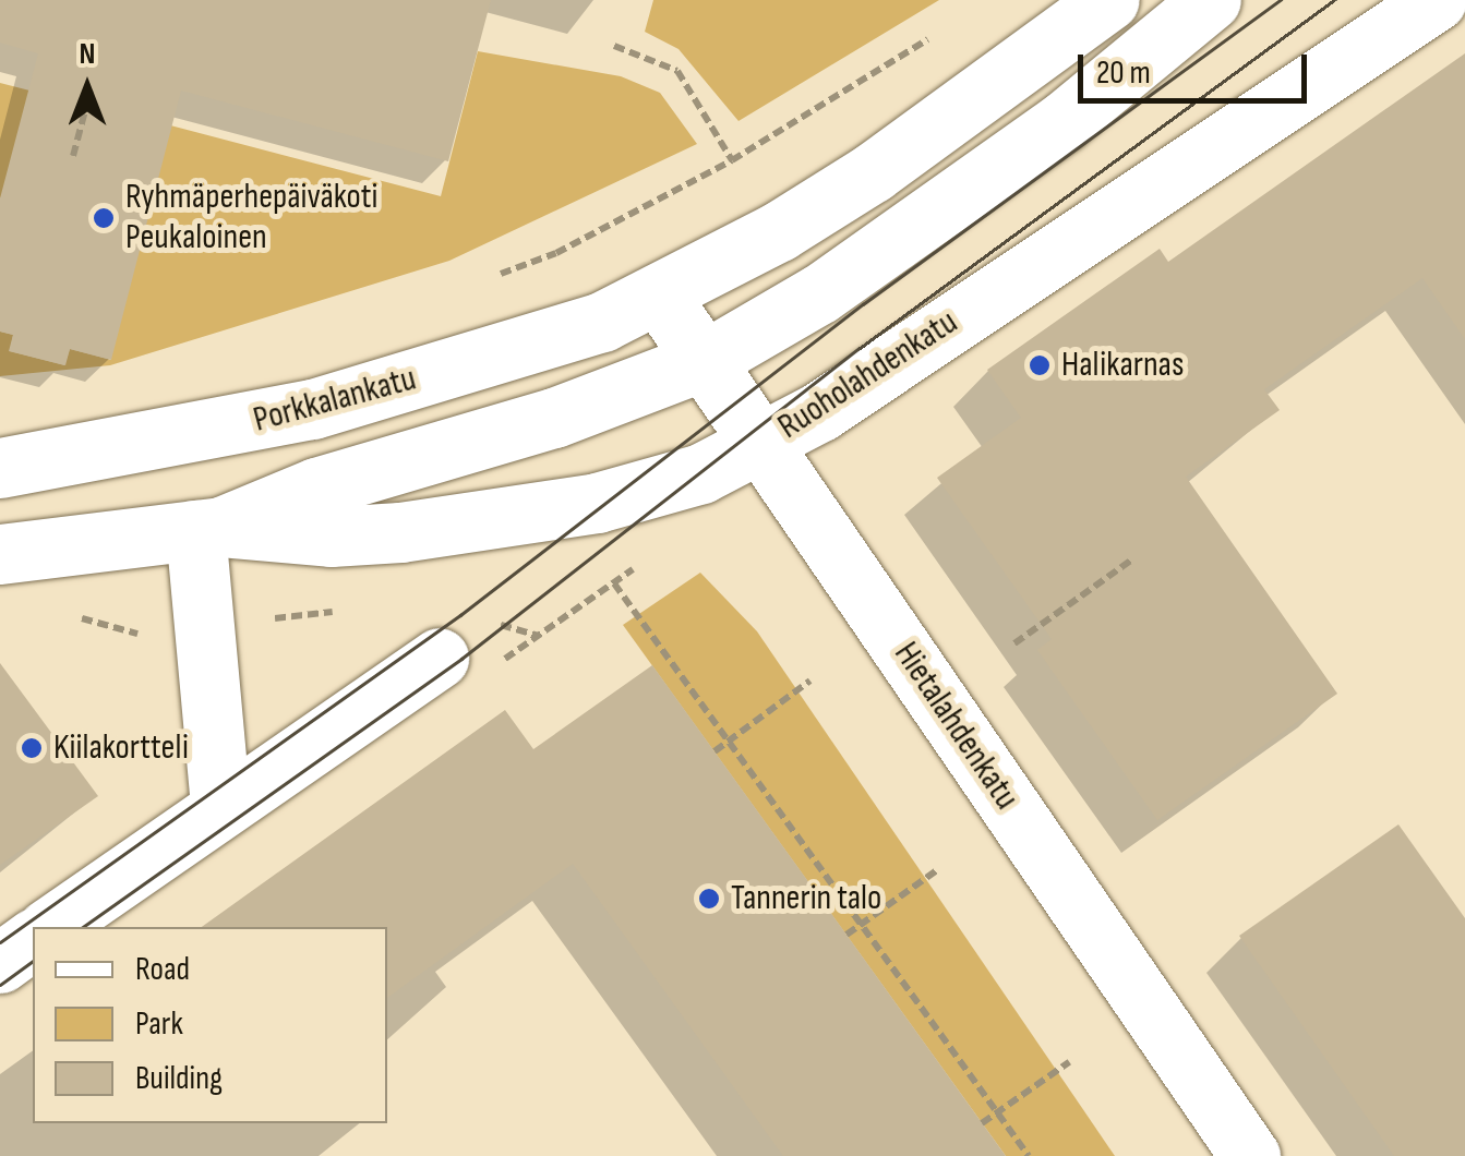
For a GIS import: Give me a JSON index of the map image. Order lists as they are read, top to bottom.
{
  "streets": {
    "street": ["Ruoholahdenkatu", "Porkkalankatu", "Hietalahdenkatu"]
  },
  "crossings": [
    ["Ruoholahdenkatu", "Hietalahdenkatu"],
    ["Porkkalankatu", "Hietalahdenkatu"]
  ],
  "places": [
    "Ryhmäperhepäiväkoti Peukaloinen",
    "Halikarnas",
    "Kiilakortteli",
    "Tannerin talo"
  ],
  "legend": ["Road", "Park", "Building"],
  "scale_bar": "20 m",
  "north": "top"
}
